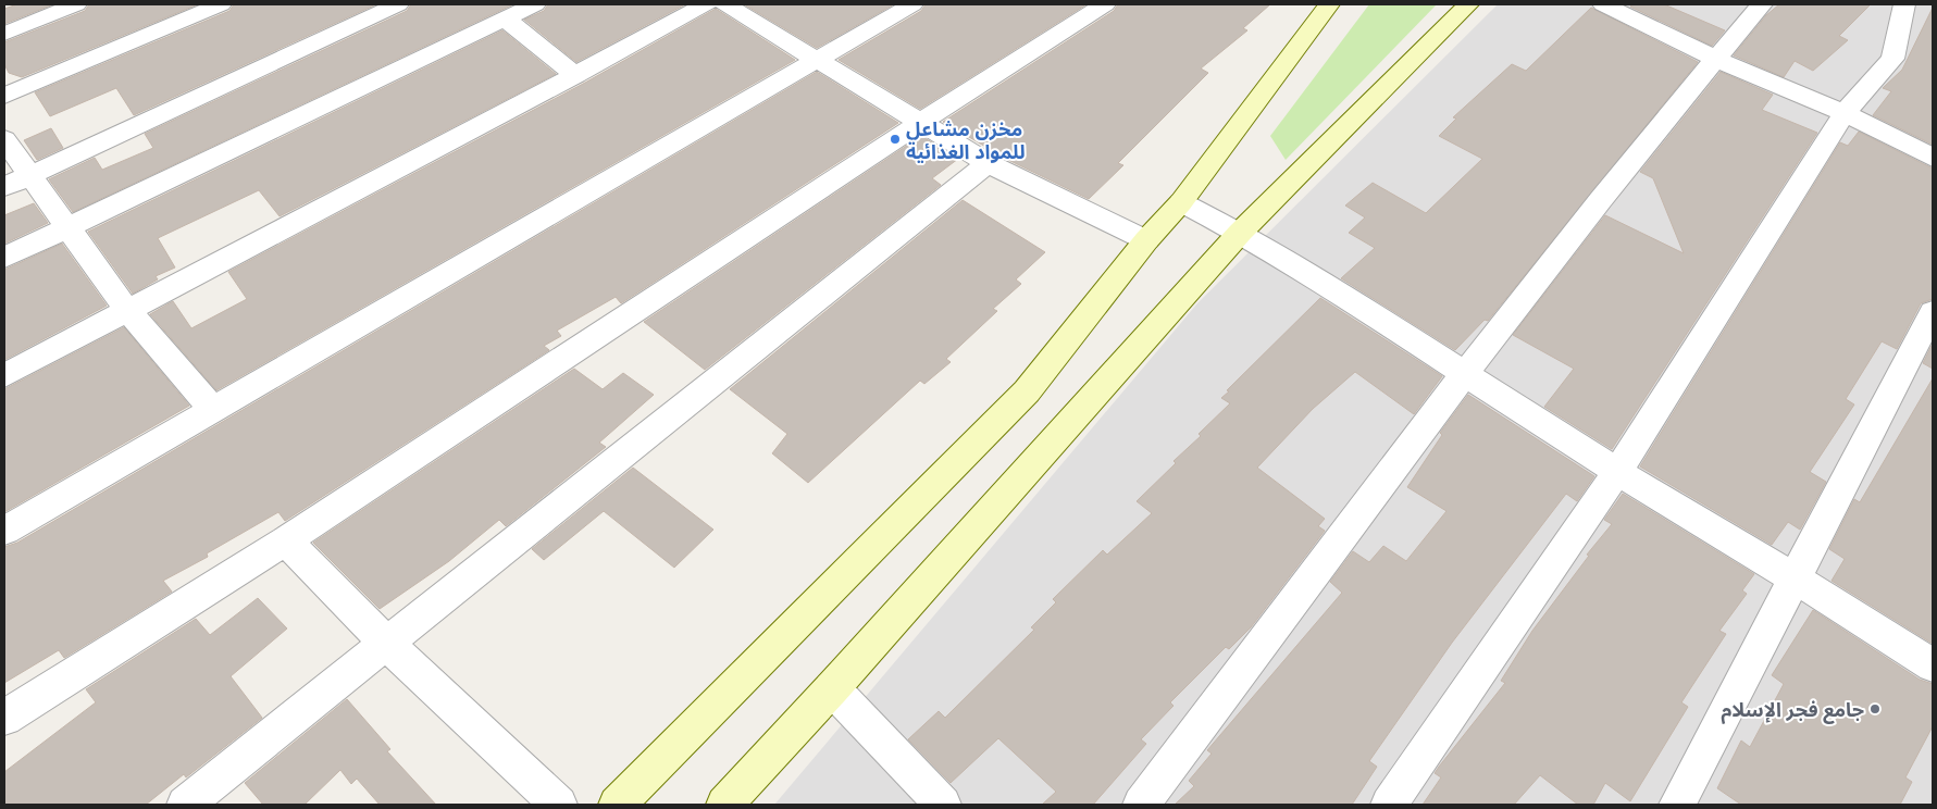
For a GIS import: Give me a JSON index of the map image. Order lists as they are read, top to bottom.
{
  "places": ["مخزن مشاعل للمواد الغذائية", "جامع فجر الإسلام"]
}
